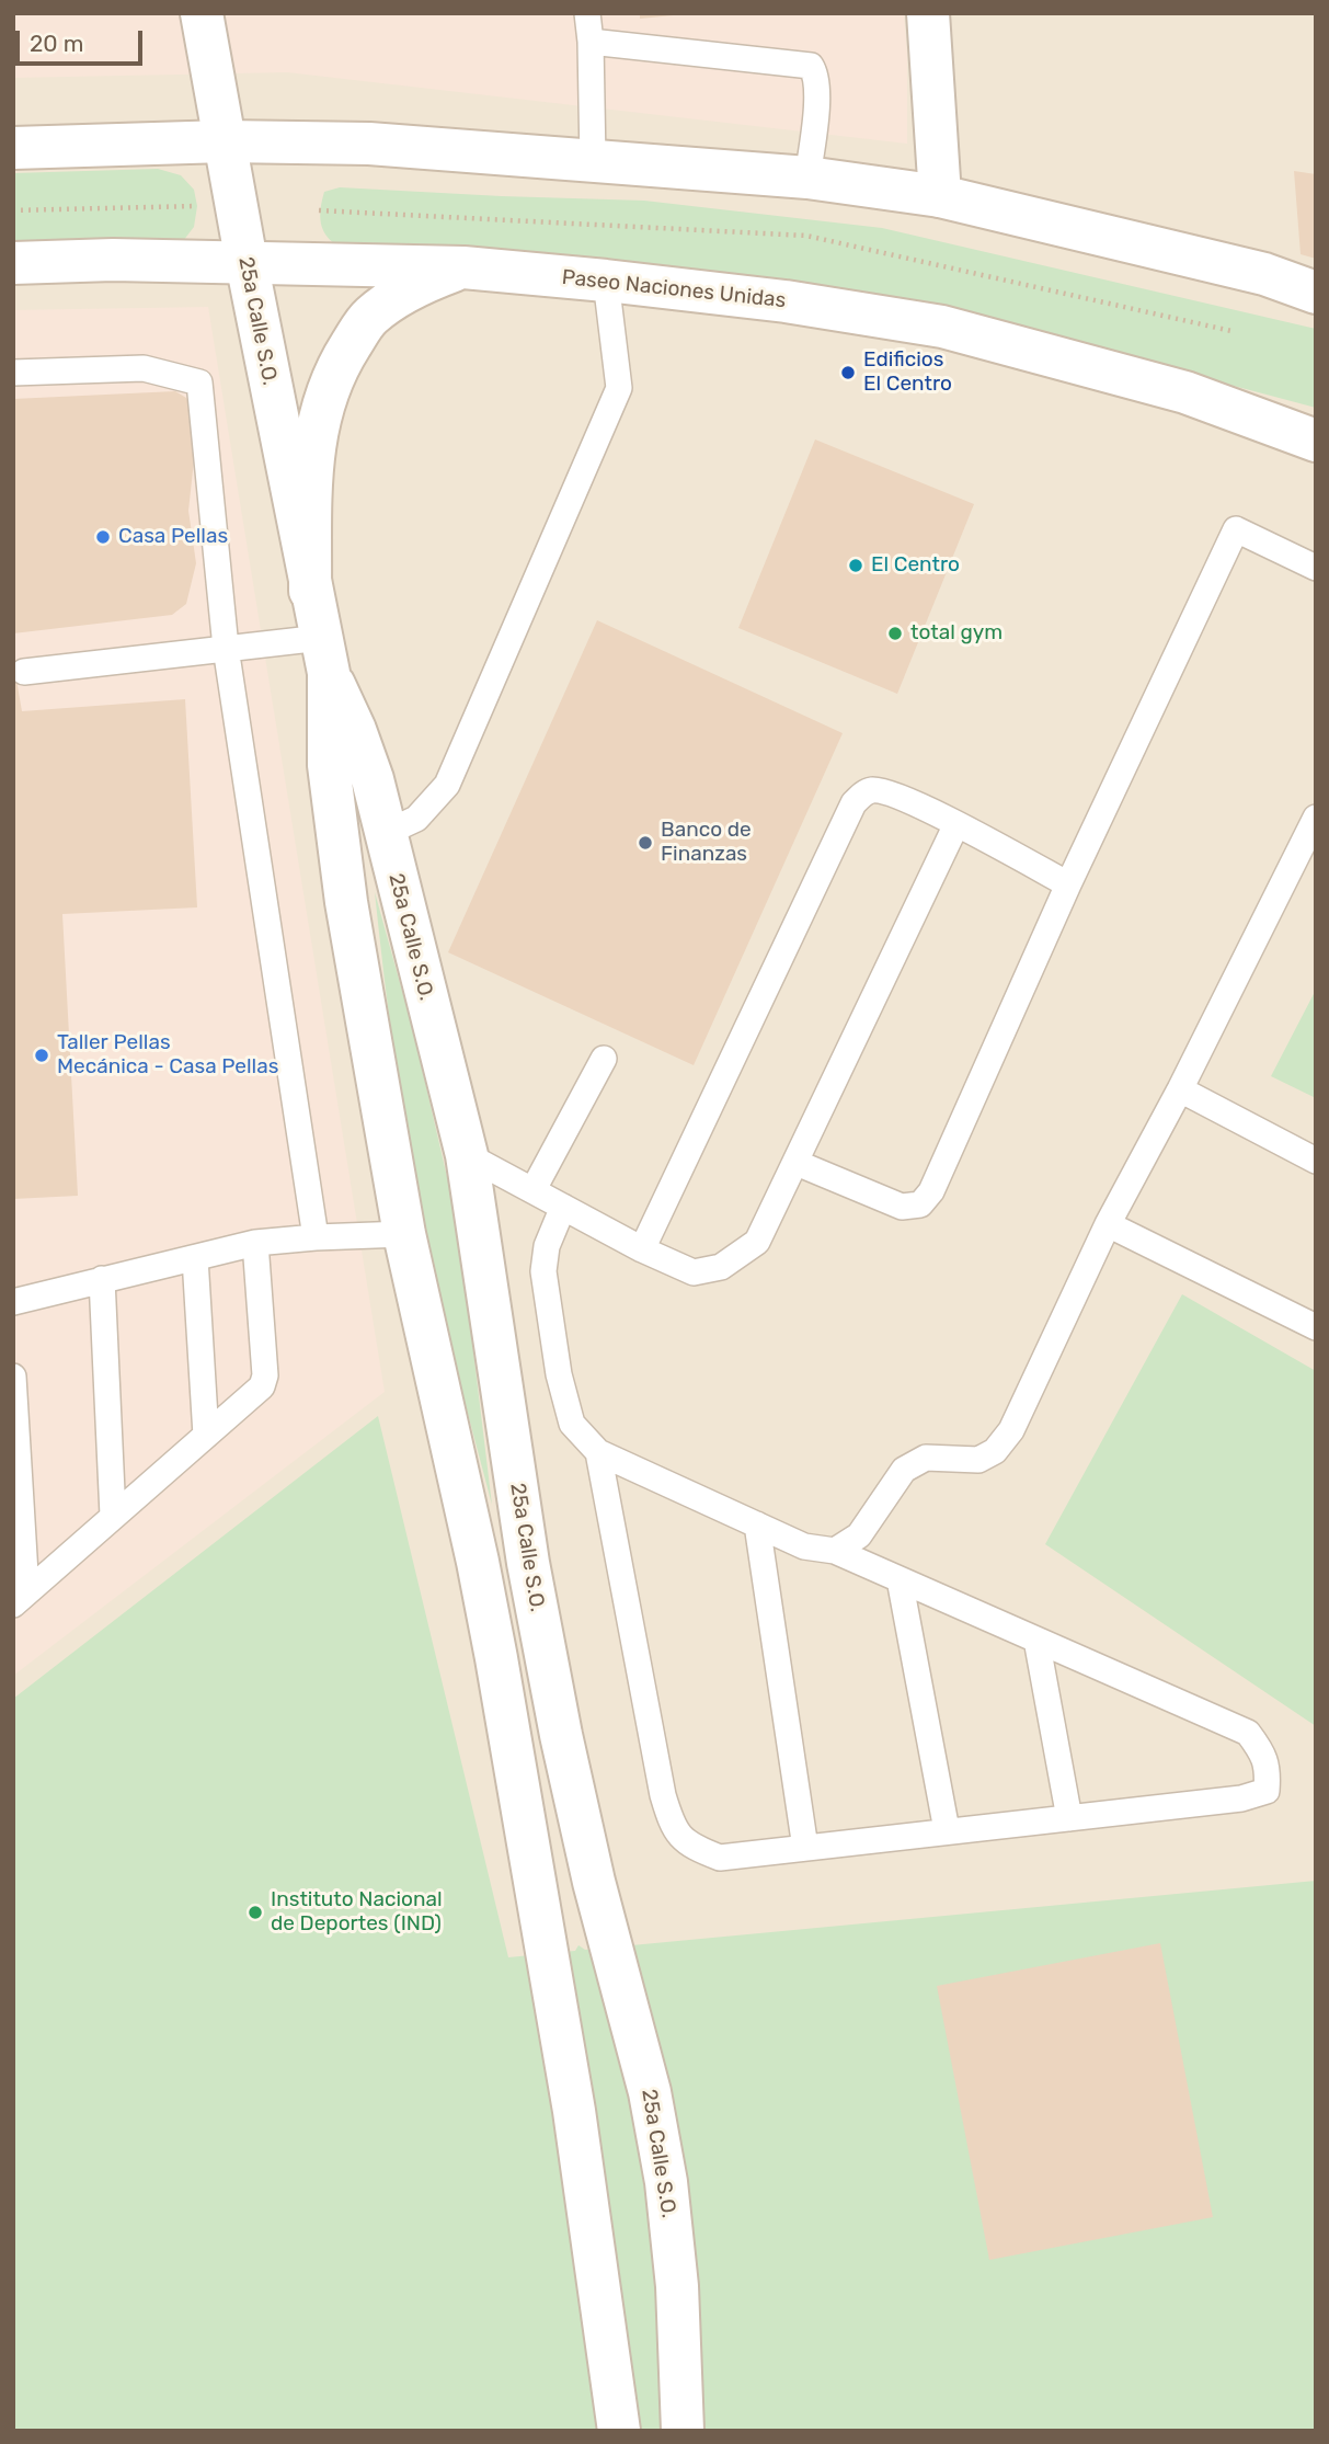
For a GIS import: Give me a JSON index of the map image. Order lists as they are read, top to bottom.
{
  "streets": {
    "street": ["Paseo Naciones Unidas", "25a Calle S.O."]
  },
  "crossings": [
    ["Paseo Naciones Unidas", "25a Calle S.O."]
  ],
  "places": [
    "Edificios El Centro",
    "Casa Pellas",
    "El Centro",
    "total gym",
    "Banco de Finanzas",
    "Taller Pellas Mecánica - Casa Pellas",
    "Instituto Nacional de Deportes (IND)"
  ],
  "scale_bar": "20 m"
}
